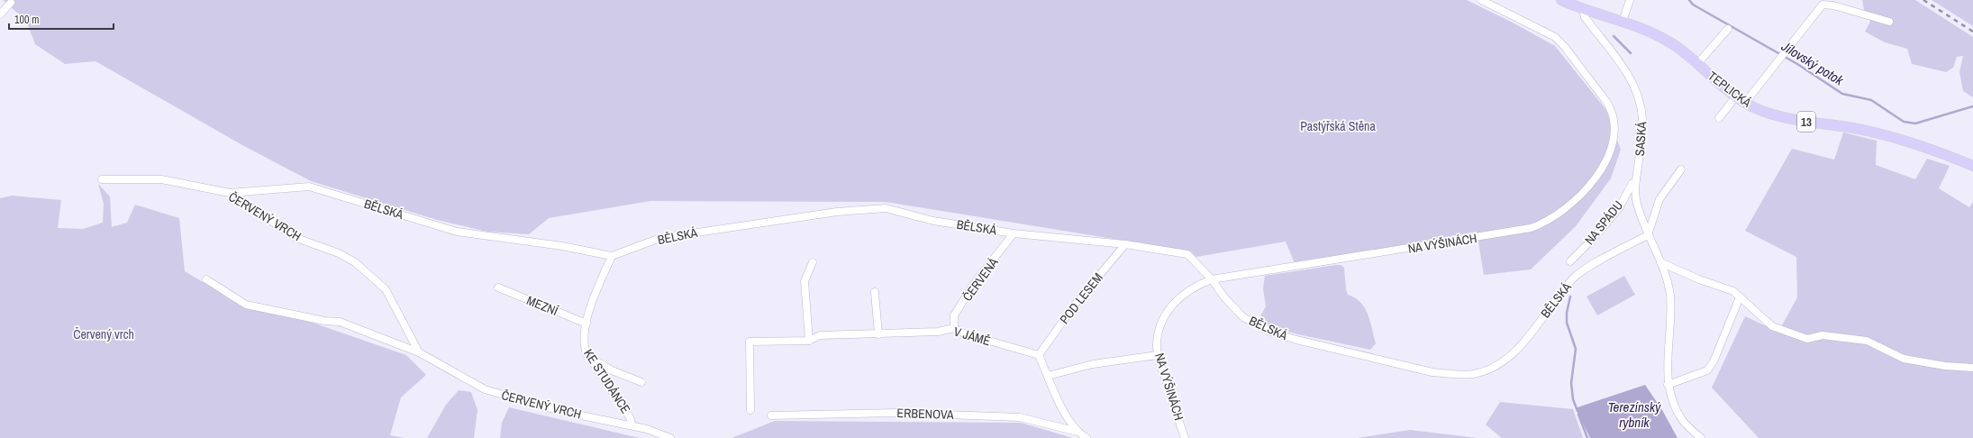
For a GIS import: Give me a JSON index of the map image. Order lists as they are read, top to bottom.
{
  "streets": {
    "main road": ["TEPLICKÁ", "13"],
    "street": [
      "SASKÁ",
      "BĚLSKÁ",
      "ČERVENÝ VRCH",
      "NA SPÁDU",
      "NA VÝŠINÁCH",
      "ČERVENÁ",
      "POD LESEM",
      "MEZNÍ",
      "V JÁMĚ",
      "KE STUDÁNCE",
      "ERBENOVA"
    ]
  },
  "crossings": [
    ["TEPLICKÁ", "SASKÁ"],
    ["SASKÁ", "BĚLSKÁ"],
    ["SASKÁ", "NA SPÁDU"],
    ["BĚLSKÁ", "ČERVENÝ VRCH"],
    ["BĚLSKÁ", "NA VÝŠINÁCH"],
    ["BĚLSKÁ", "ČERVENÁ"],
    ["BĚLSKÁ", "POD LESEM"],
    ["BĚLSKÁ", "KE STUDÁNCE"],
    ["ČERVENÝ VRCH", "KE STUDÁNCE"],
    ["ČERVENÁ", "V JÁMĚ"],
    ["POD LESEM", "V JÁMĚ"],
    ["MEZNÍ", "KE STUDÁNCE"]
  ],
  "water": ["Jílovský potok", "Terezínský rybník"],
  "parks": ["Pastýřská Stěna", "Červený vrch"],
  "scale_bar": "100 m"
}
